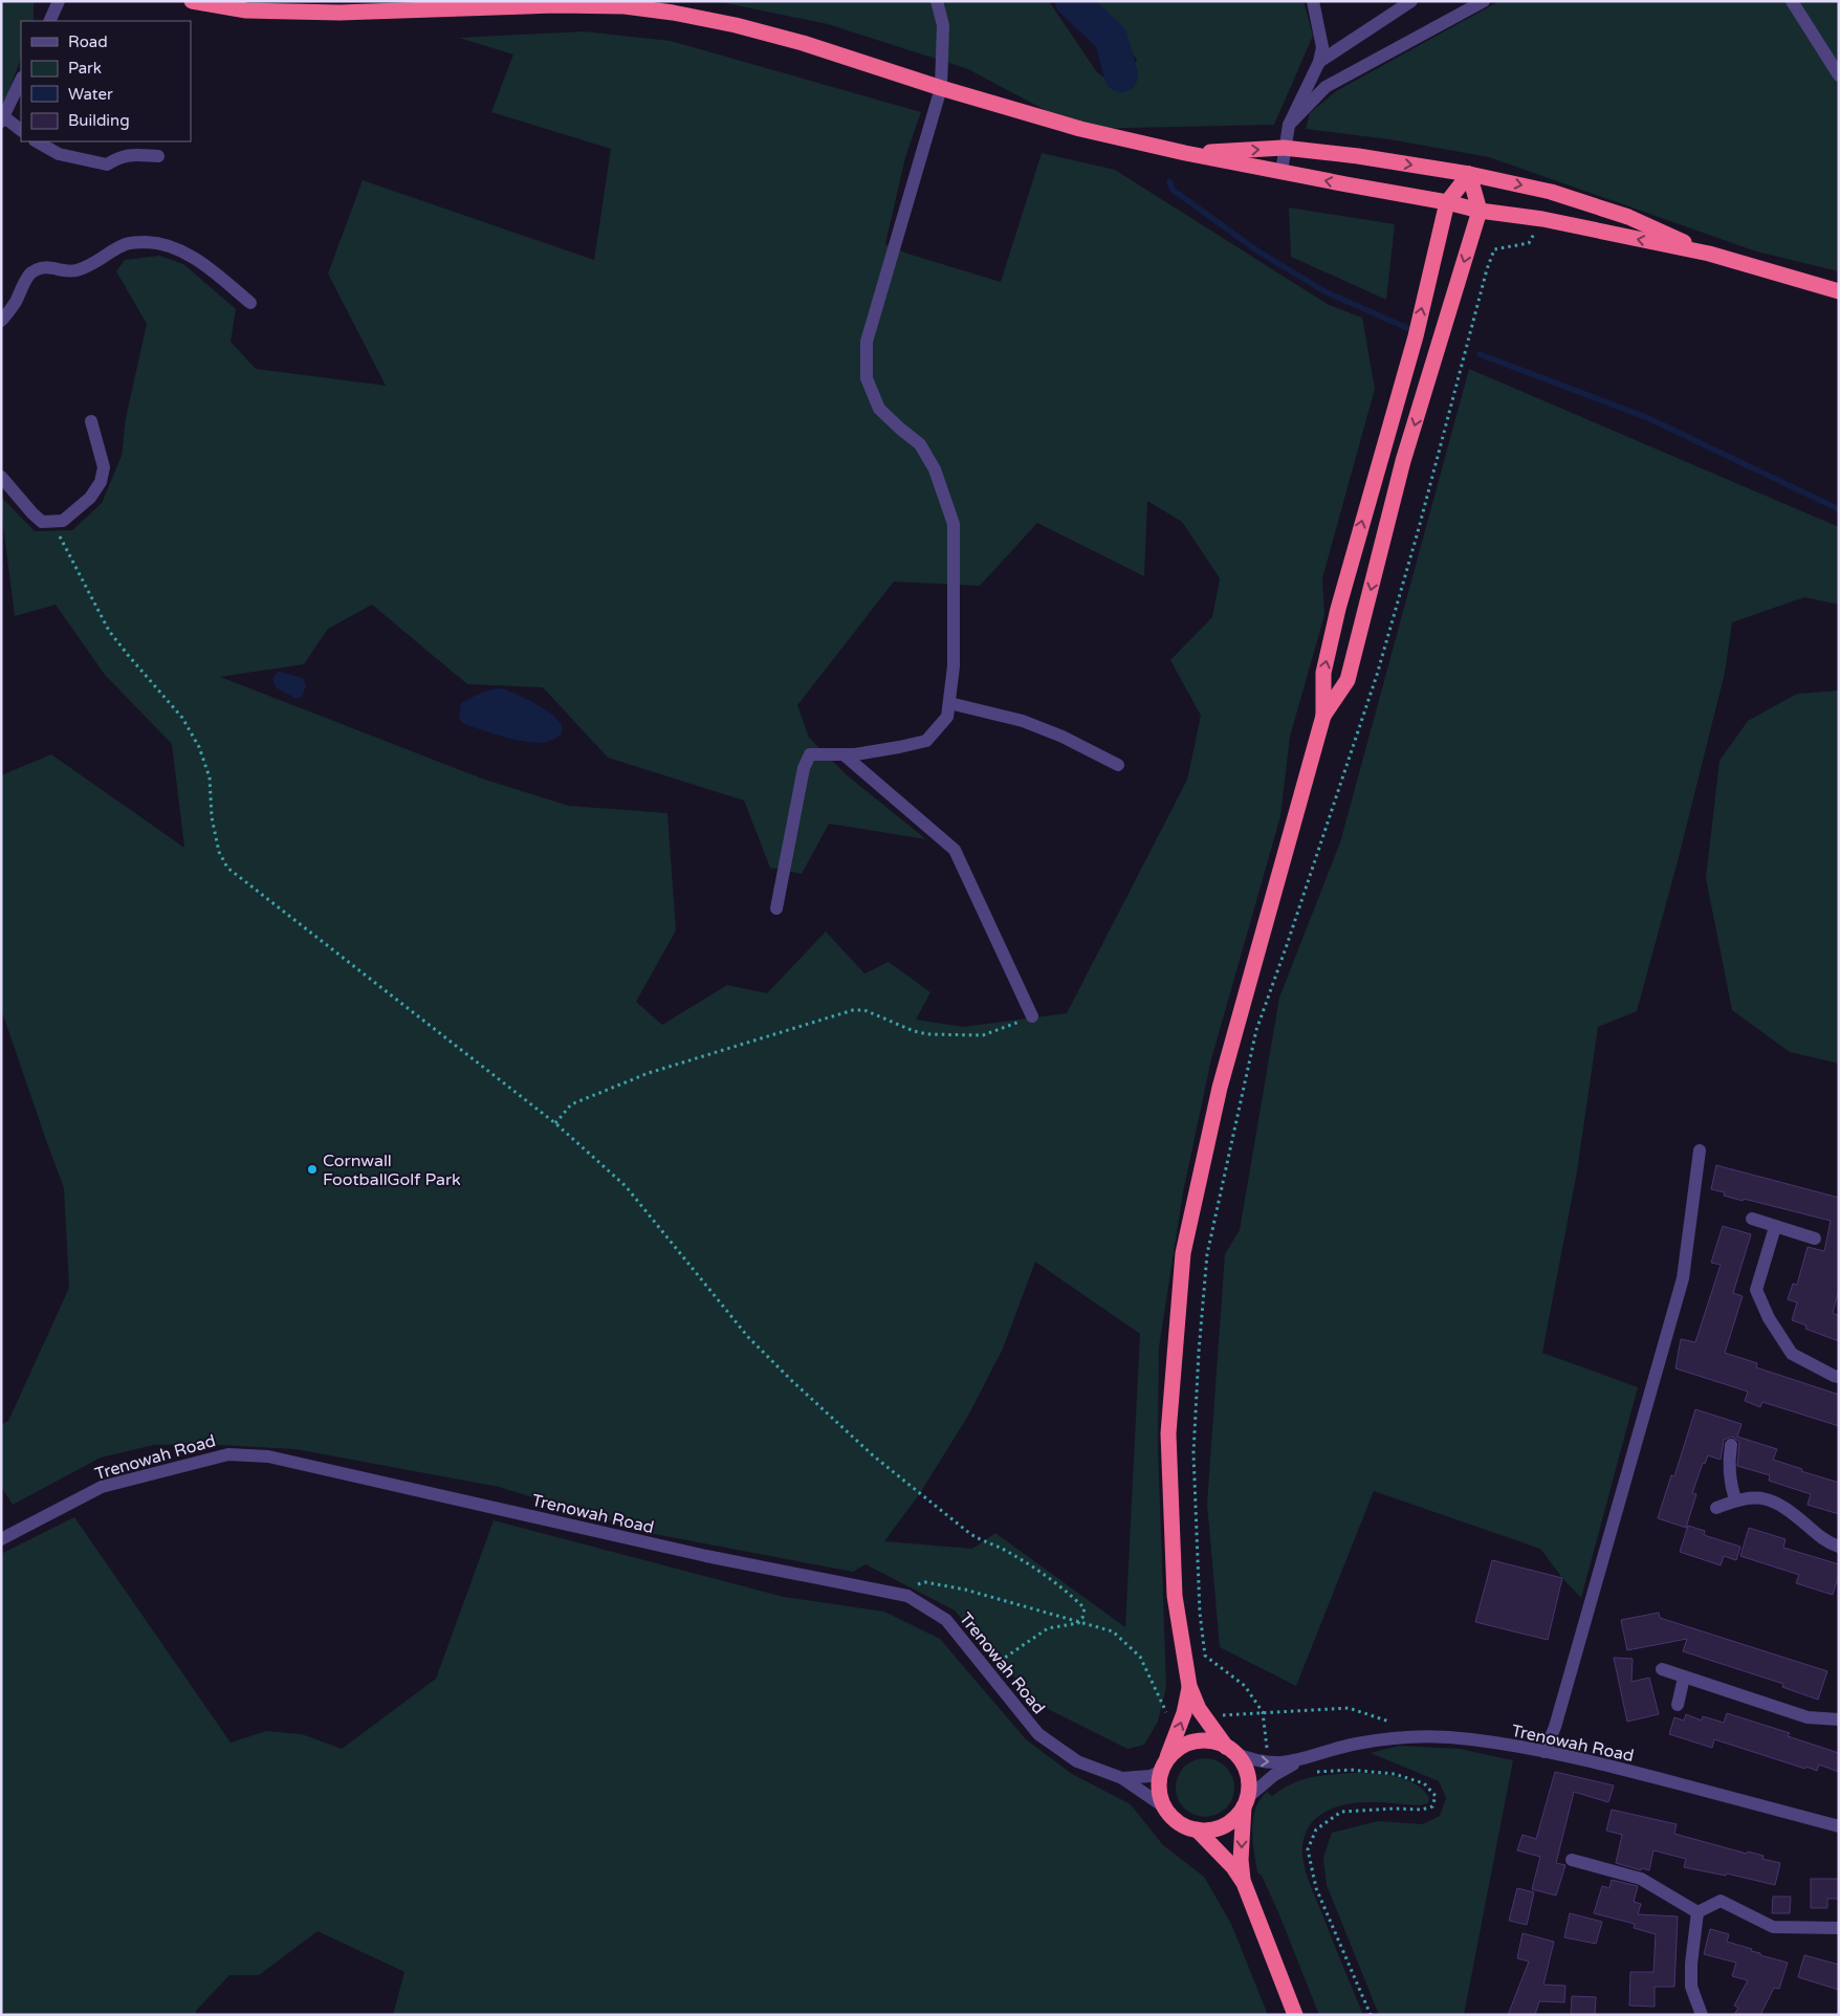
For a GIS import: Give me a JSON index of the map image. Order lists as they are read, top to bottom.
{
  "streets": {
    "street": ["Trenowah Road"]
  },
  "places": ["Cornwall FootballGolf Park"],
  "legend": [
    "Road",
    "Park",
    "Water",
    "Building"
  ]
}
